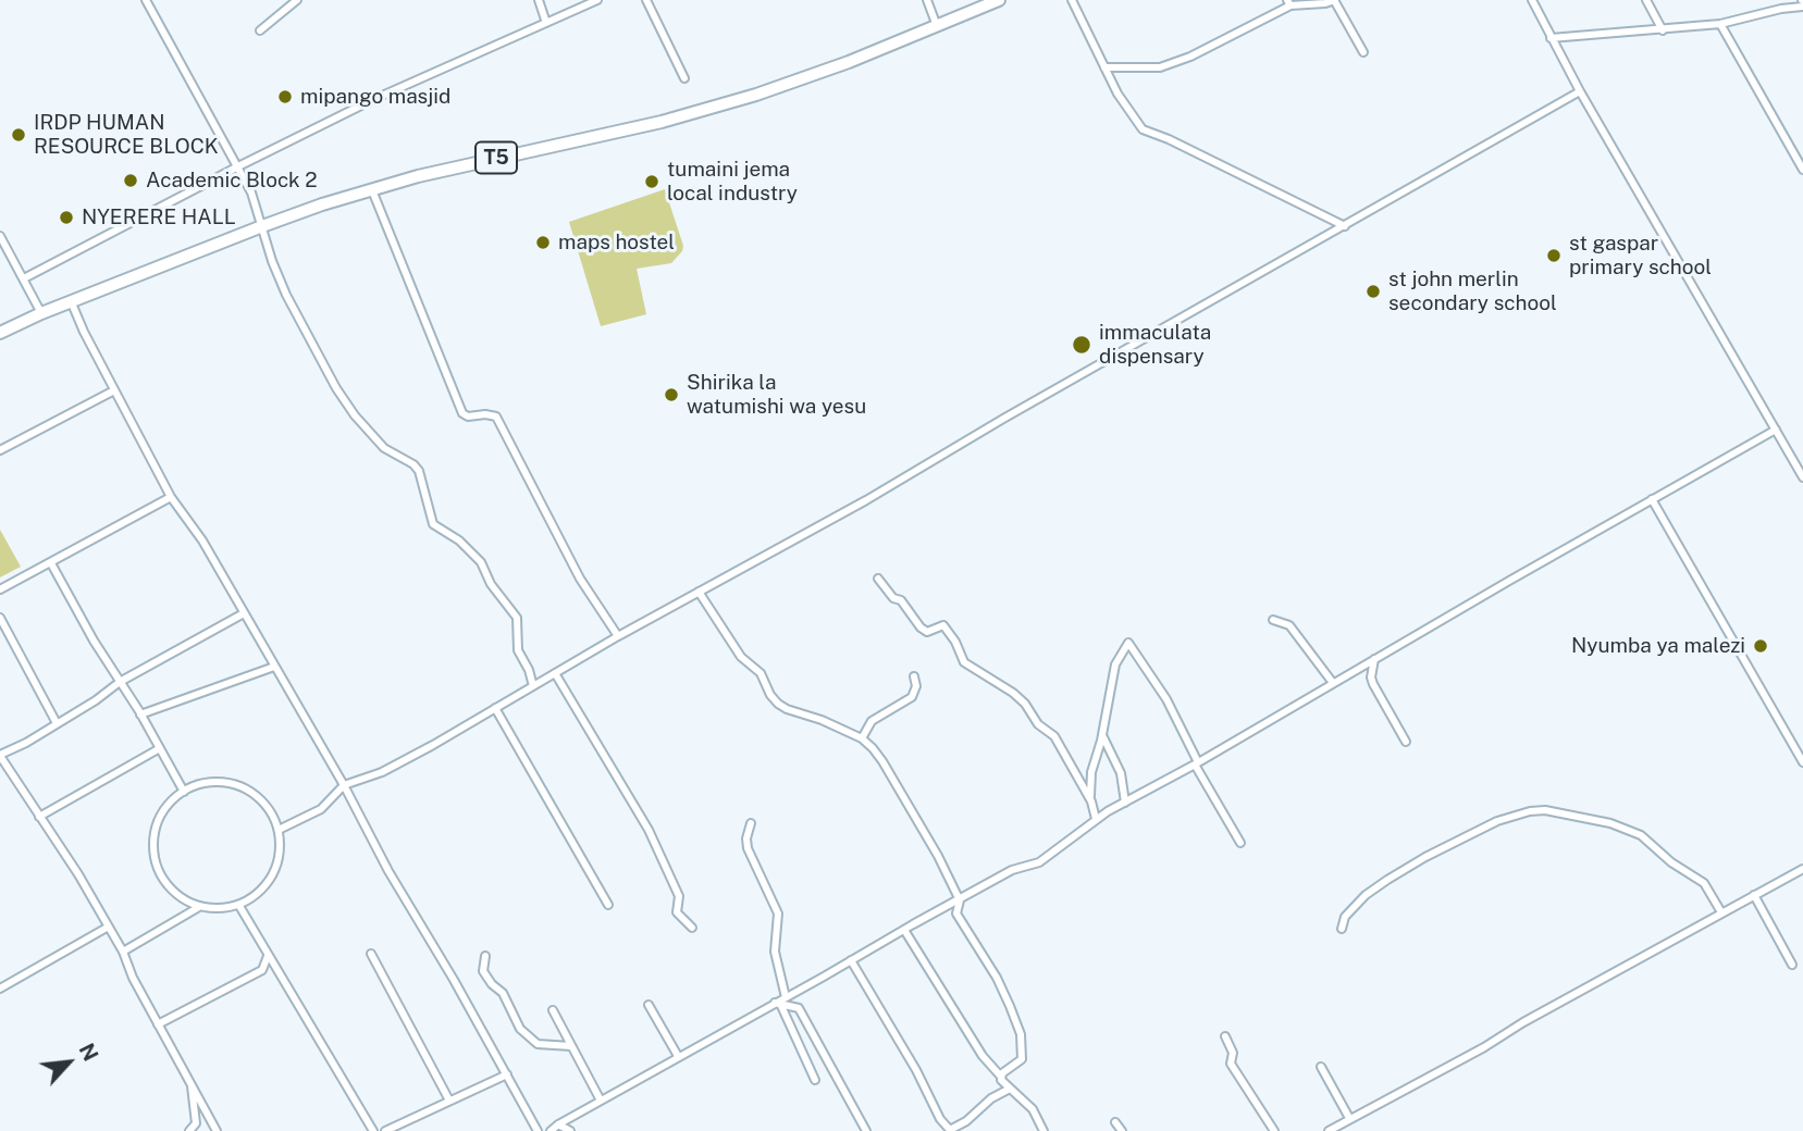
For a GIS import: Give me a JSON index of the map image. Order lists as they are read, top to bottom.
{
  "streets": {
    "highway": ["T5"]
  },
  "places": [
    "mipango masjid",
    "IRDP HUMAN RESOURCE BLOCK",
    "Academic Block 2",
    "tumaini jema local industry",
    "NYERERE HALL",
    "maps hostel",
    "st gaspar primary school",
    "st john merlin secondary school",
    "immaculata dispensary",
    "Shirika la watumishi wa yesu",
    "Nyumba ya malezi"
  ],
  "north": "top right"
}
